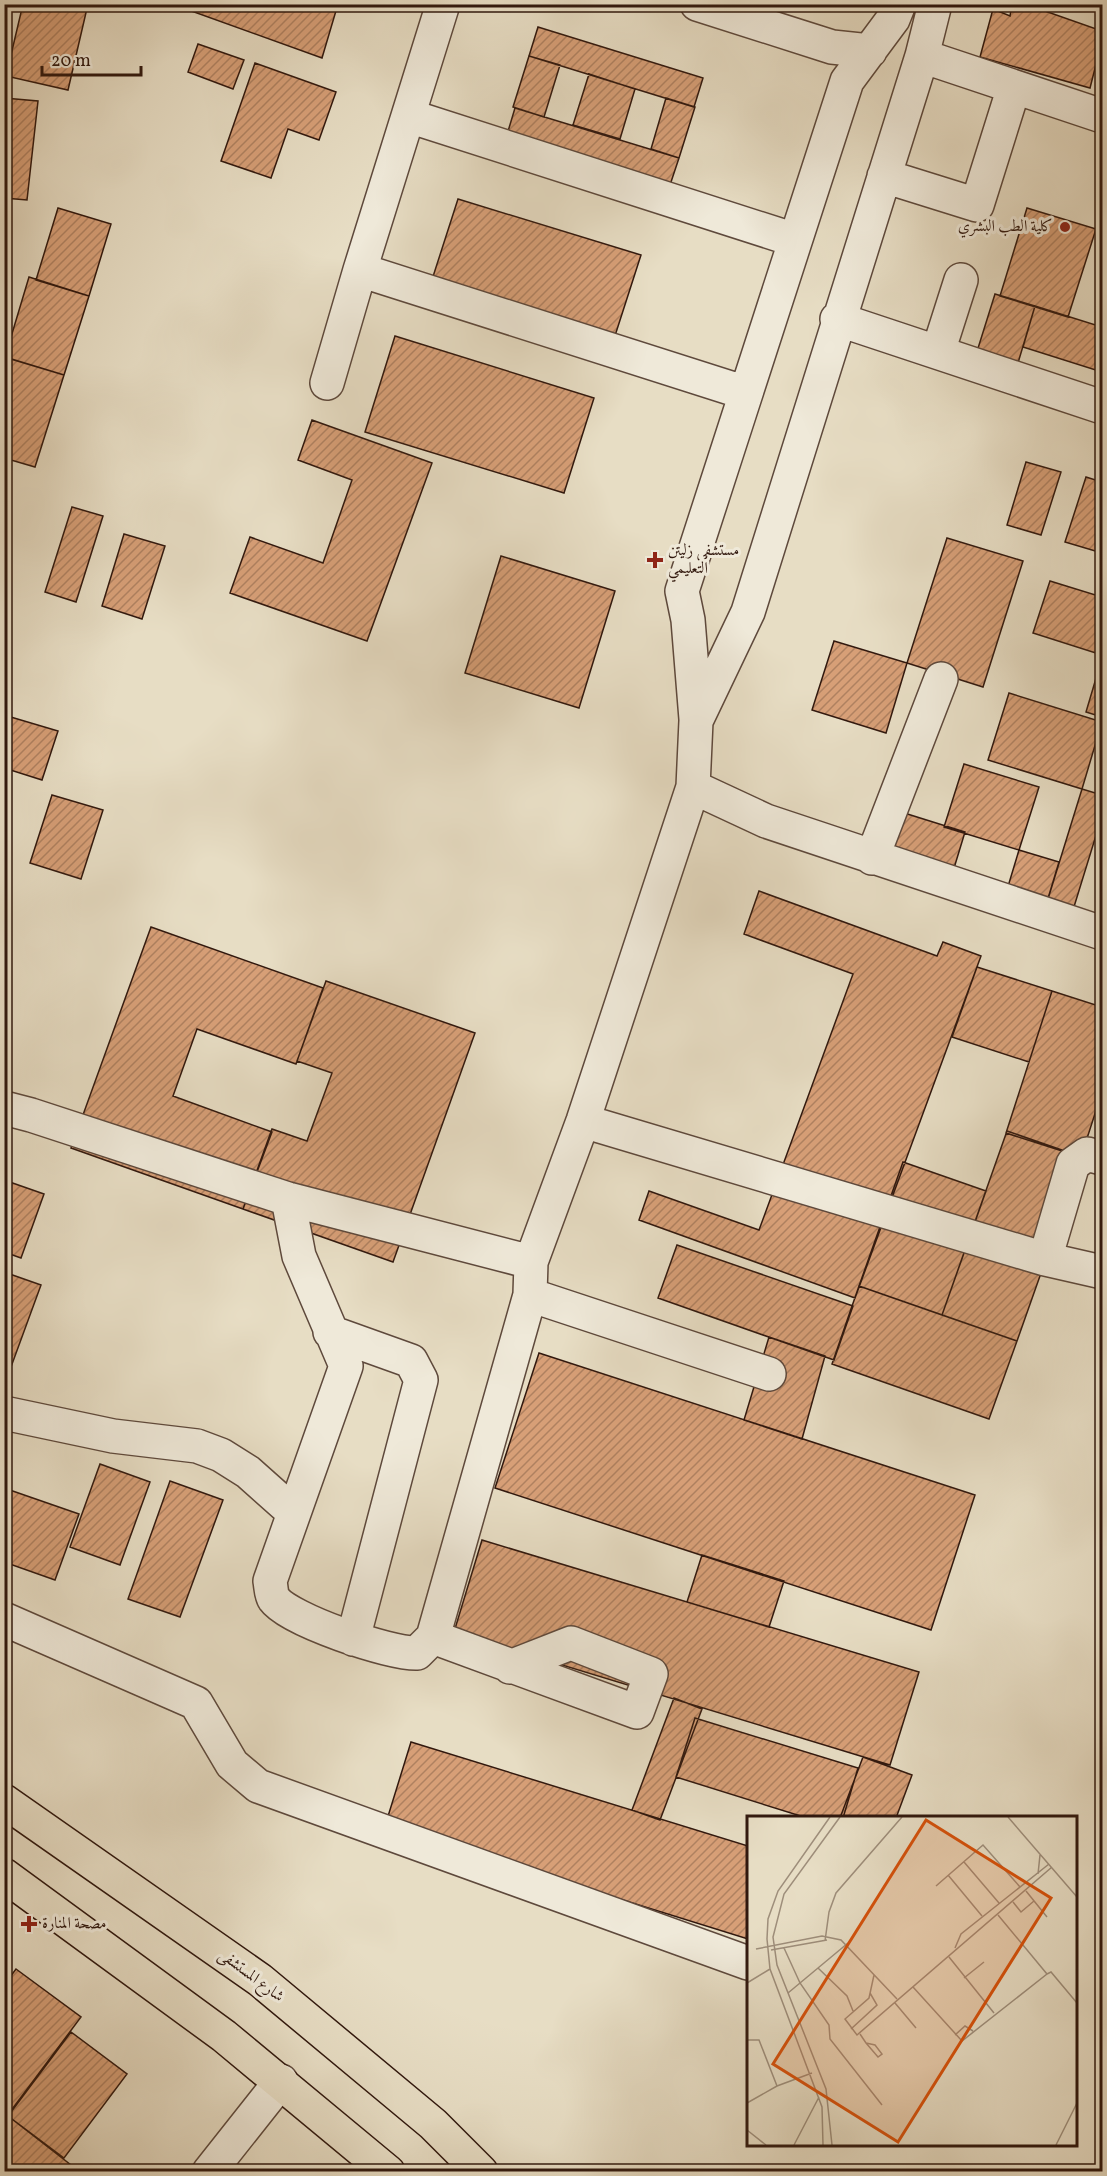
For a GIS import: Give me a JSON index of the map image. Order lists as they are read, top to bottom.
{
  "streets": {
    "main road": ["شارع المستشفى"]
  },
  "places": {
    "other": ["كلية الطب البشري"],
    "health": ["مستشفى زليتن التعليمي", "مصحة المنارة"]
  },
  "scale_bar": "20 m"
}
